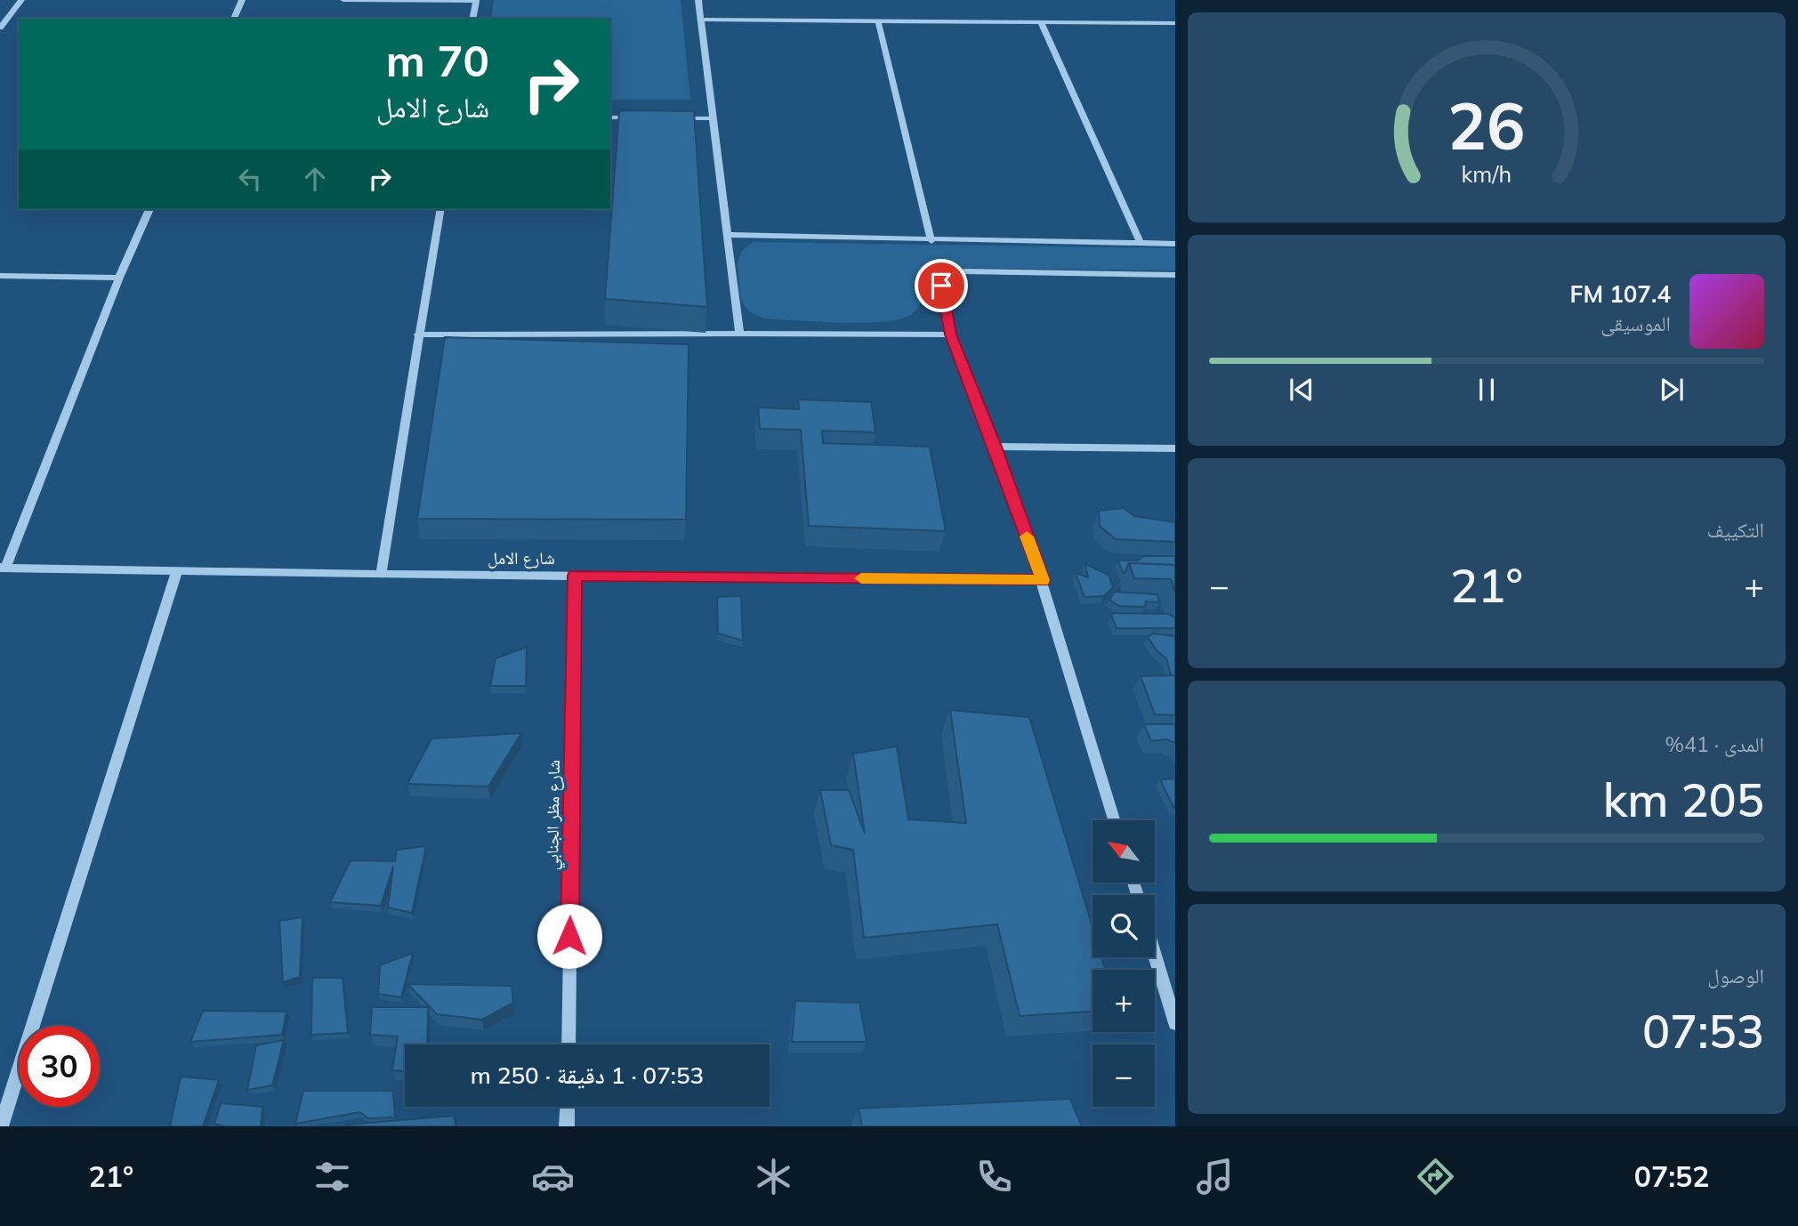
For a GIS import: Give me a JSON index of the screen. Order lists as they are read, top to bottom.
{
  "streets": {
    "street": ["شارع الامل", "شارع مظر الجنابي"]
  },
  "crossings": [
    ["شارع الامل", "شارع مظر الجنابي"]
  ],
  "north": "top left",
  "page": {
    "turn": ["70 m", "شارع الامل"],
    "song": ["107.4 FM", "الموسيقى"],
    "tile": [
      "التكييف",
      ["المدى · 41%", "205 km"],
      ["الوصول", "07:53"]
    ],
    "heat": ["−", "21°", "+"],
    "map_buttons": ["+", "−"],
    "limit": "30",
    "trip": "07:53 · 1 دقيقة · 250 m",
    "tabs": ["07:52", "21°"],
    "gauge": ["26", "km/h"]
  }
}
